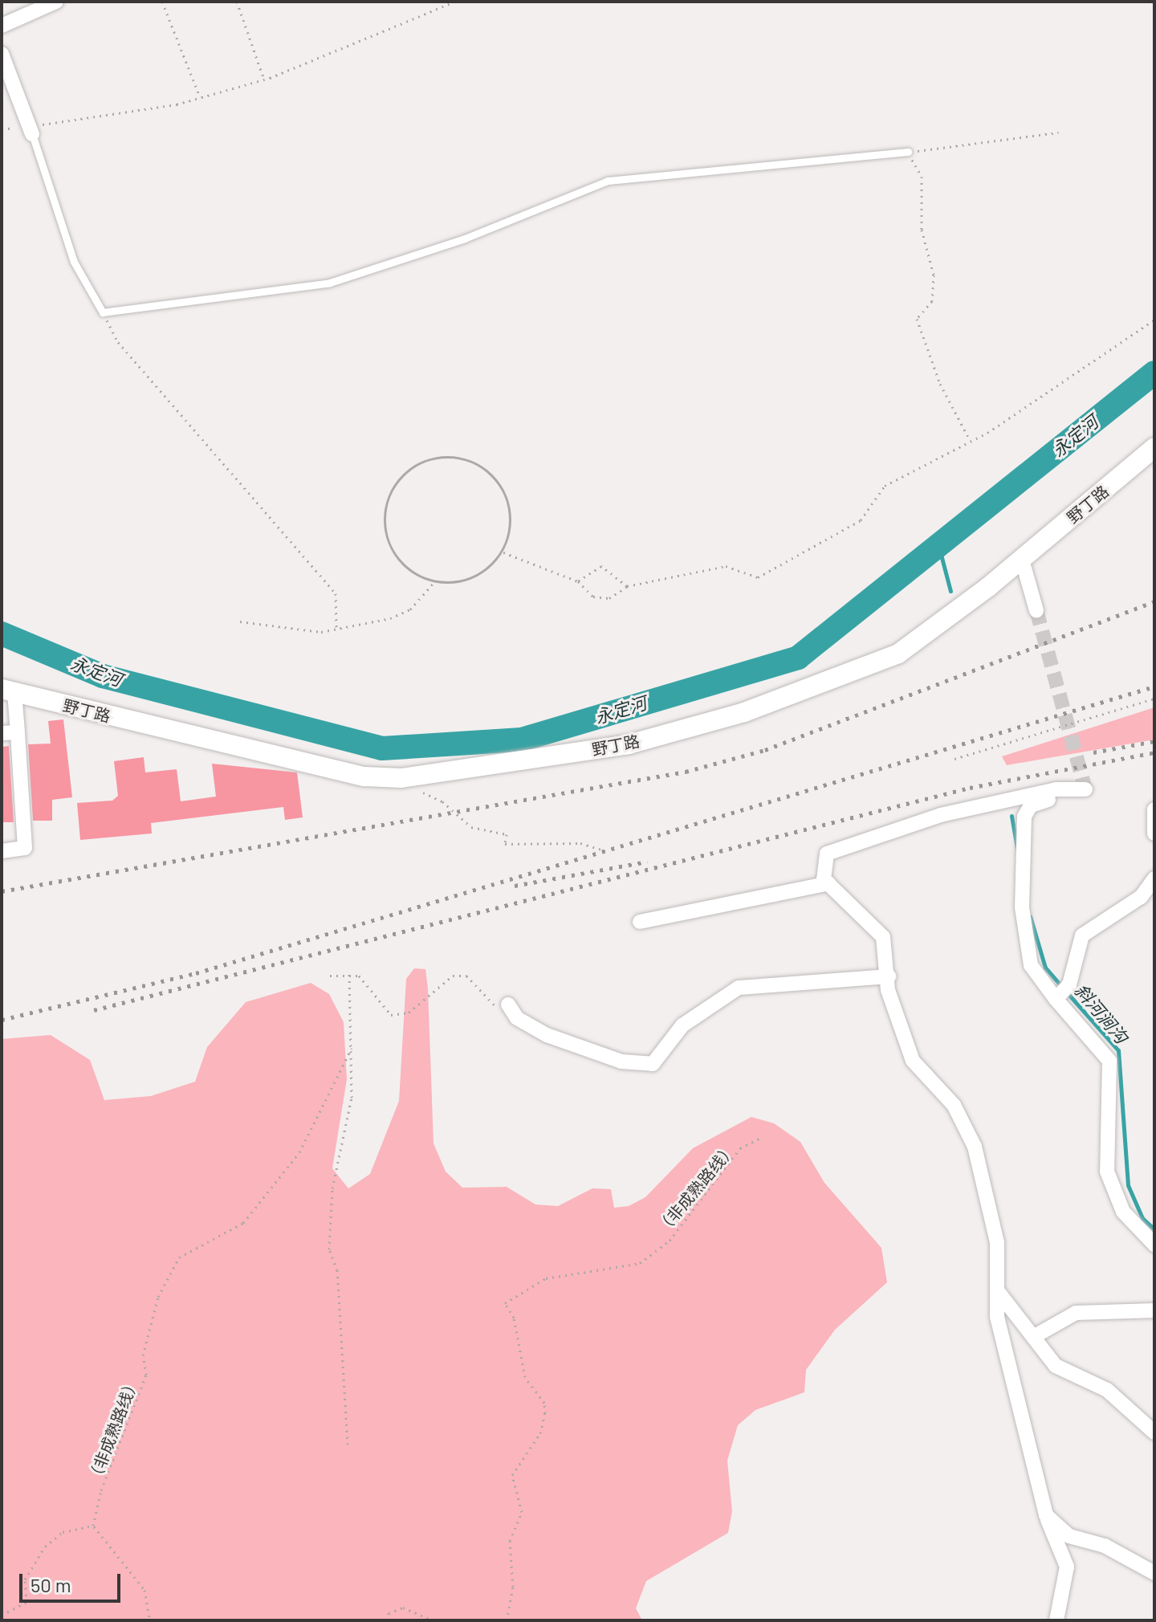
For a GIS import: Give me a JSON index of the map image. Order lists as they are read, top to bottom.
{
  "streets": {
    "main road": ["野丁路"],
    "path": ["（非成熟路线）"]
  },
  "water": ["永定河", "斜河涧沟"],
  "scale_bar": "50 m"
}
